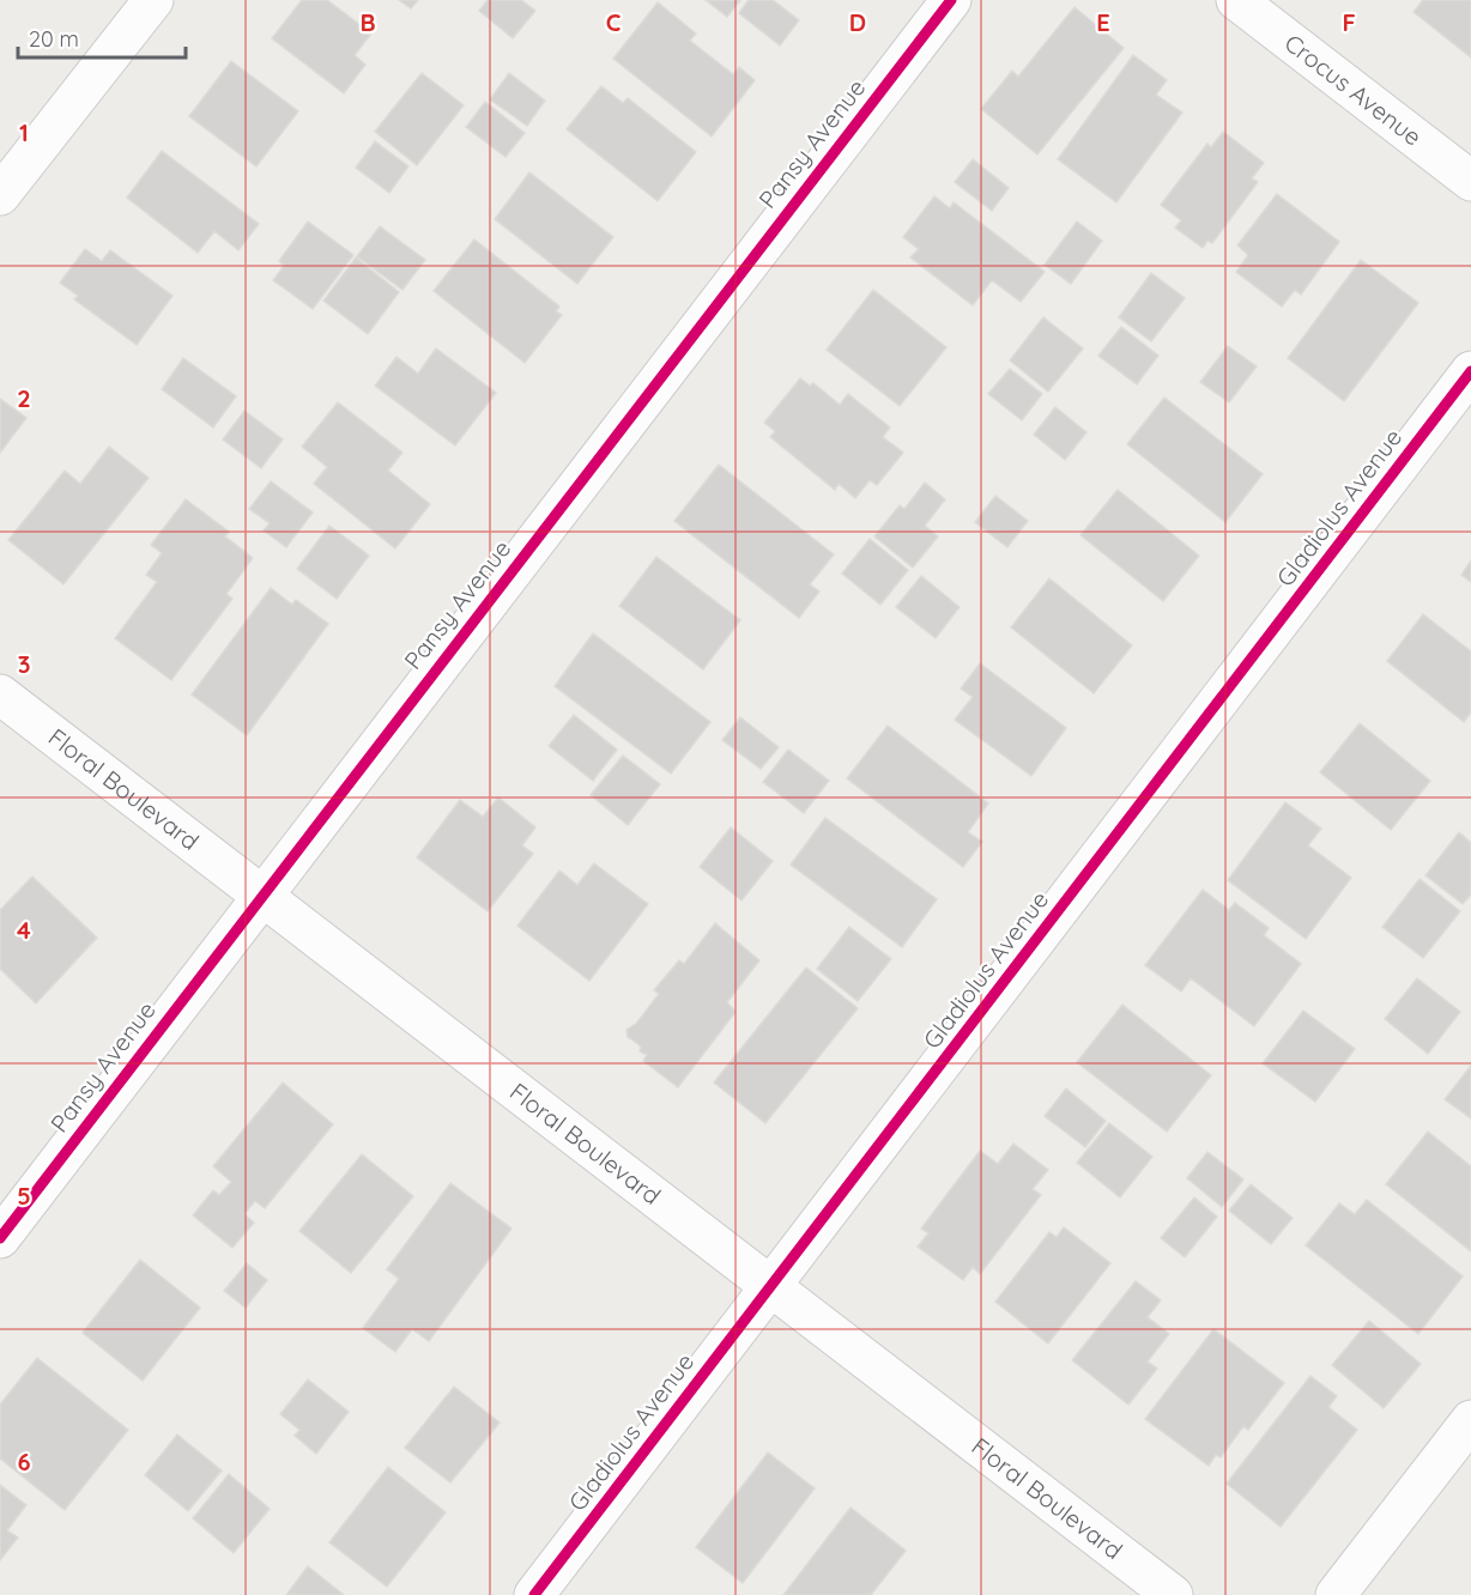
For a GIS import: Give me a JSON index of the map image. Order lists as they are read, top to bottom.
{
  "streets": {
    "street": [
      "Crocus Avenue",
      "Pansy Avenue",
      "Gladiolus Avenue",
      "Floral Boulevard"
    ]
  },
  "crossings": [
    ["Pansy Avenue", "Floral Boulevard"],
    ["Gladiolus Avenue", "Floral Boulevard"]
  ],
  "scale_bar": "20 m",
  "grid": {
    "columns": [
      "B",
      "C",
      "D",
      "E",
      "F"
    ],
    "rows": [
      "1",
      "2",
      "3",
      "4",
      "5",
      "6"
    ]
  }
}
